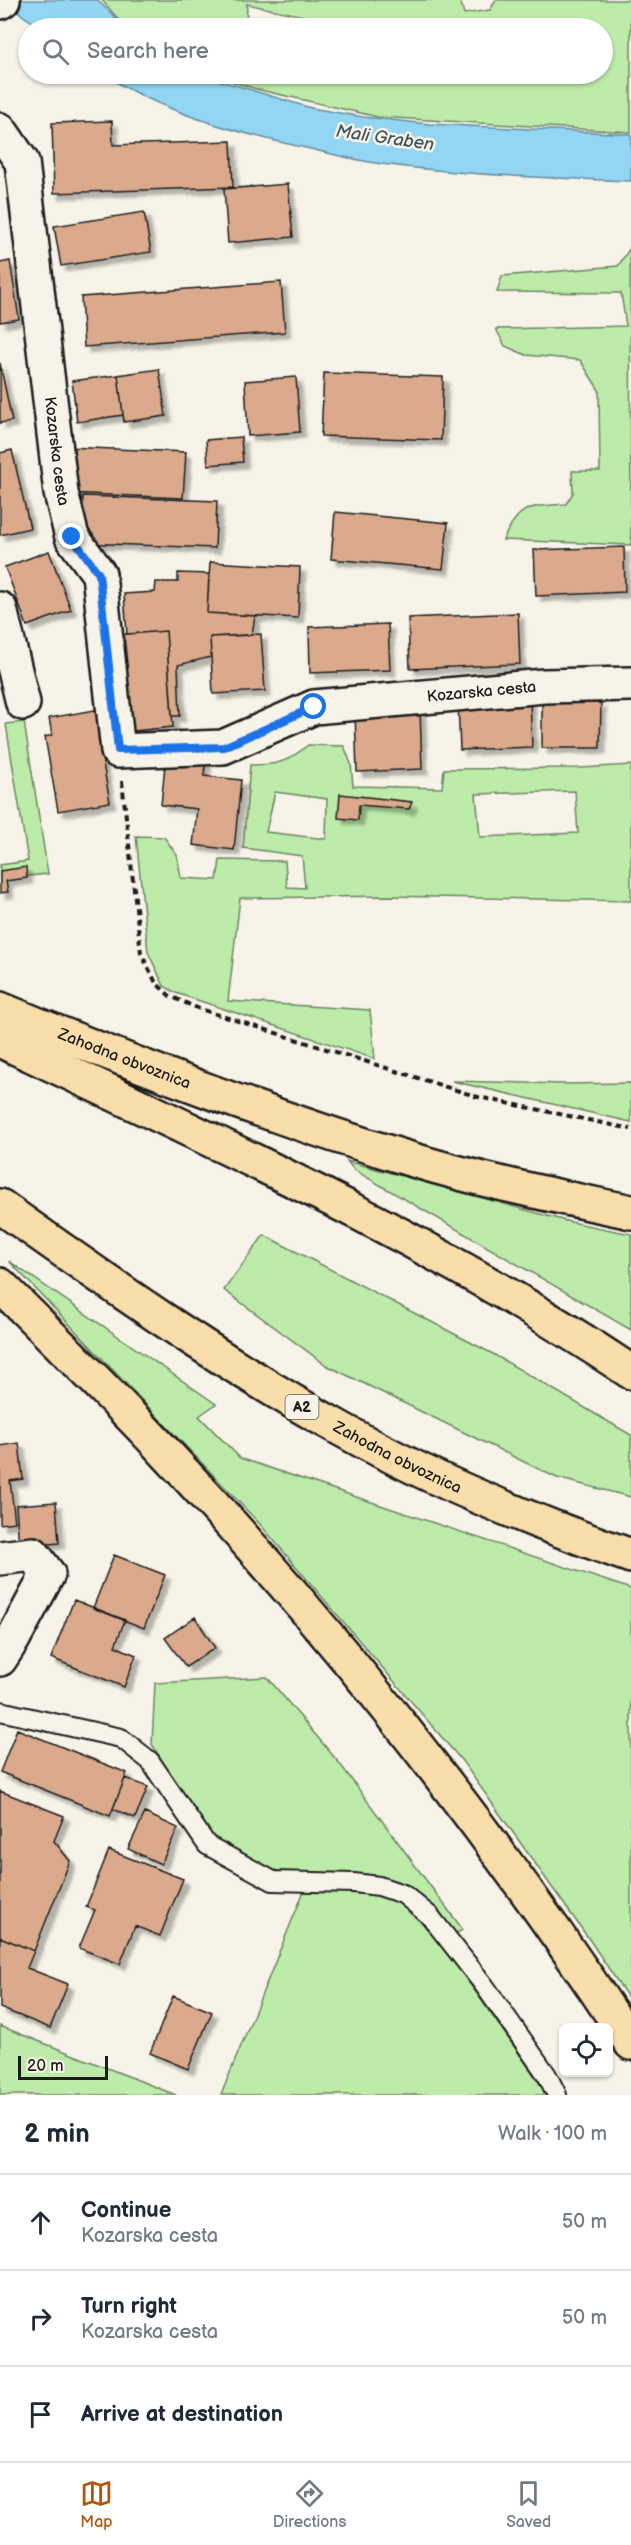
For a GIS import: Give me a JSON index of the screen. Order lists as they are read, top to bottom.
{
  "streets": {
    "highway": ["Zahodna obvoznica", "A2"],
    "street": ["Kozarska cesta"]
  },
  "water": ["Mali Graben"],
  "scale_bar": "20 m",
  "page": {
    "search": "Search here",
    "scale": "20 m",
    "heading": ["2 min", "Walk · 100 m"],
    "list": [
      ["Continue", "Kozarska cesta", "50 m"],
      ["Turn right", "Kozarska cesta", "50 m"],
      "Arrive at destination"
    ],
    "nav": ["Map", "Directions", "Saved"]
  }
}
